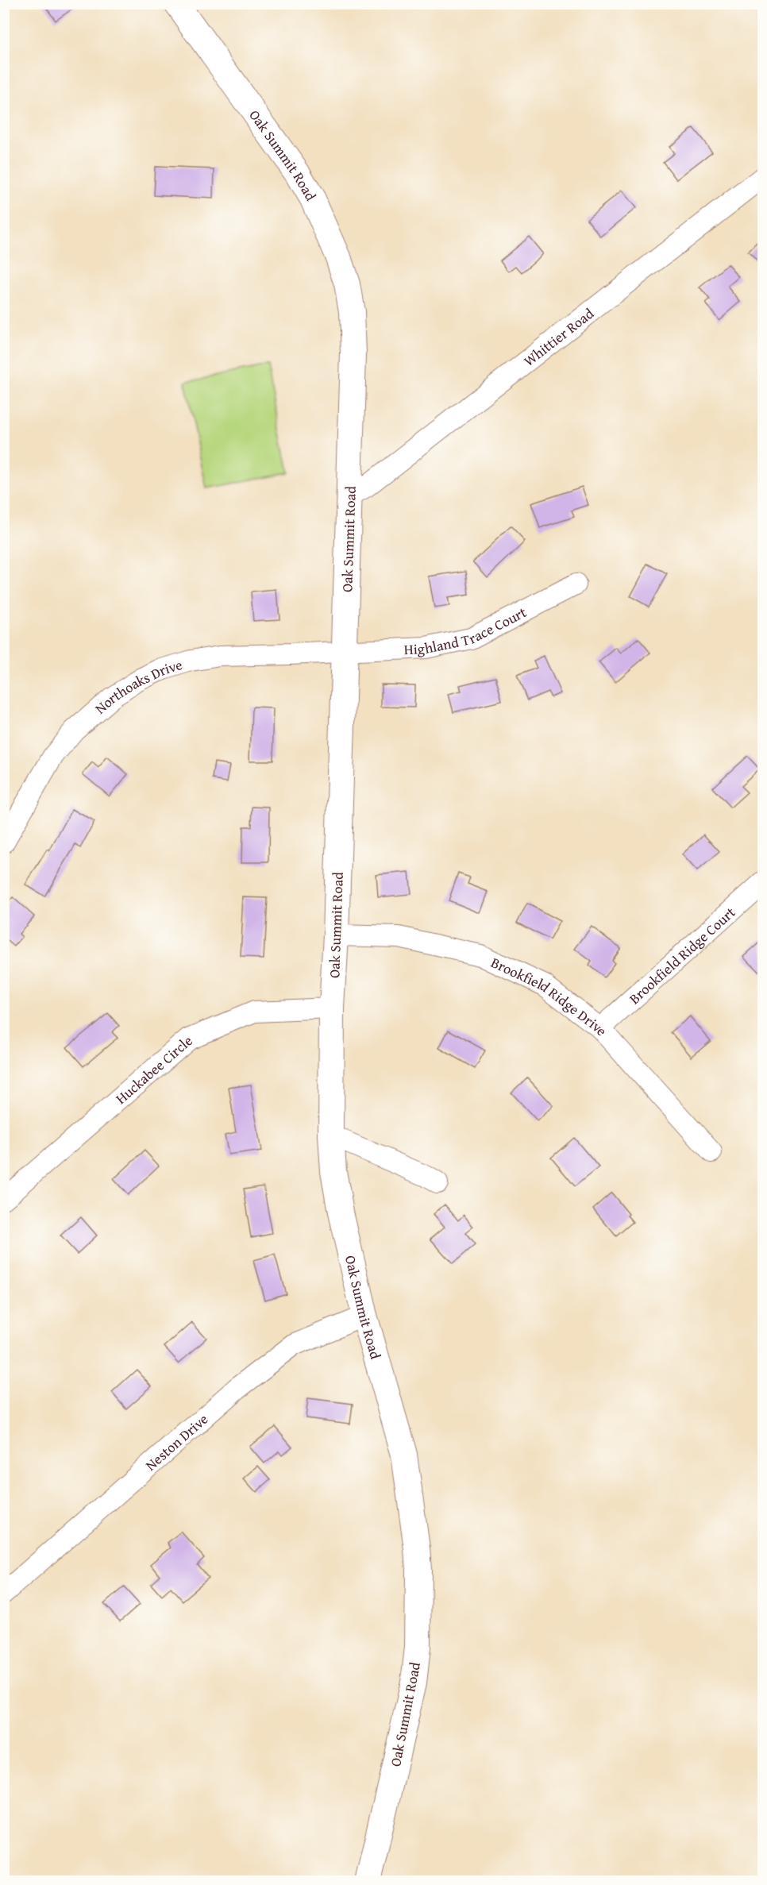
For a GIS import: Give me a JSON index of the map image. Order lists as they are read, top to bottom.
{
  "streets": {
    "main road": ["Oak Summit Road"],
    "street": [
      "Whittier Road",
      "Highland Trace Court",
      "Northoaks Drive",
      "Brookfield Ridge Court",
      "Brookfield Ridge Drive",
      "Huckabee Circle",
      "Neston Drive"
    ]
  },
  "crossings": [
    ["Oak Summit Road", "Whittier Road"],
    ["Oak Summit Road", "Highland Trace Court"],
    ["Oak Summit Road", "Northoaks Drive"],
    ["Oak Summit Road", "Brookfield Ridge Drive"],
    ["Oak Summit Road", "Huckabee Circle"],
    ["Oak Summit Road", "Neston Drive"],
    ["Highland Trace Court", "Northoaks Drive"],
    ["Brookfield Ridge Court", "Brookfield Ridge Drive"]
  ]
}
